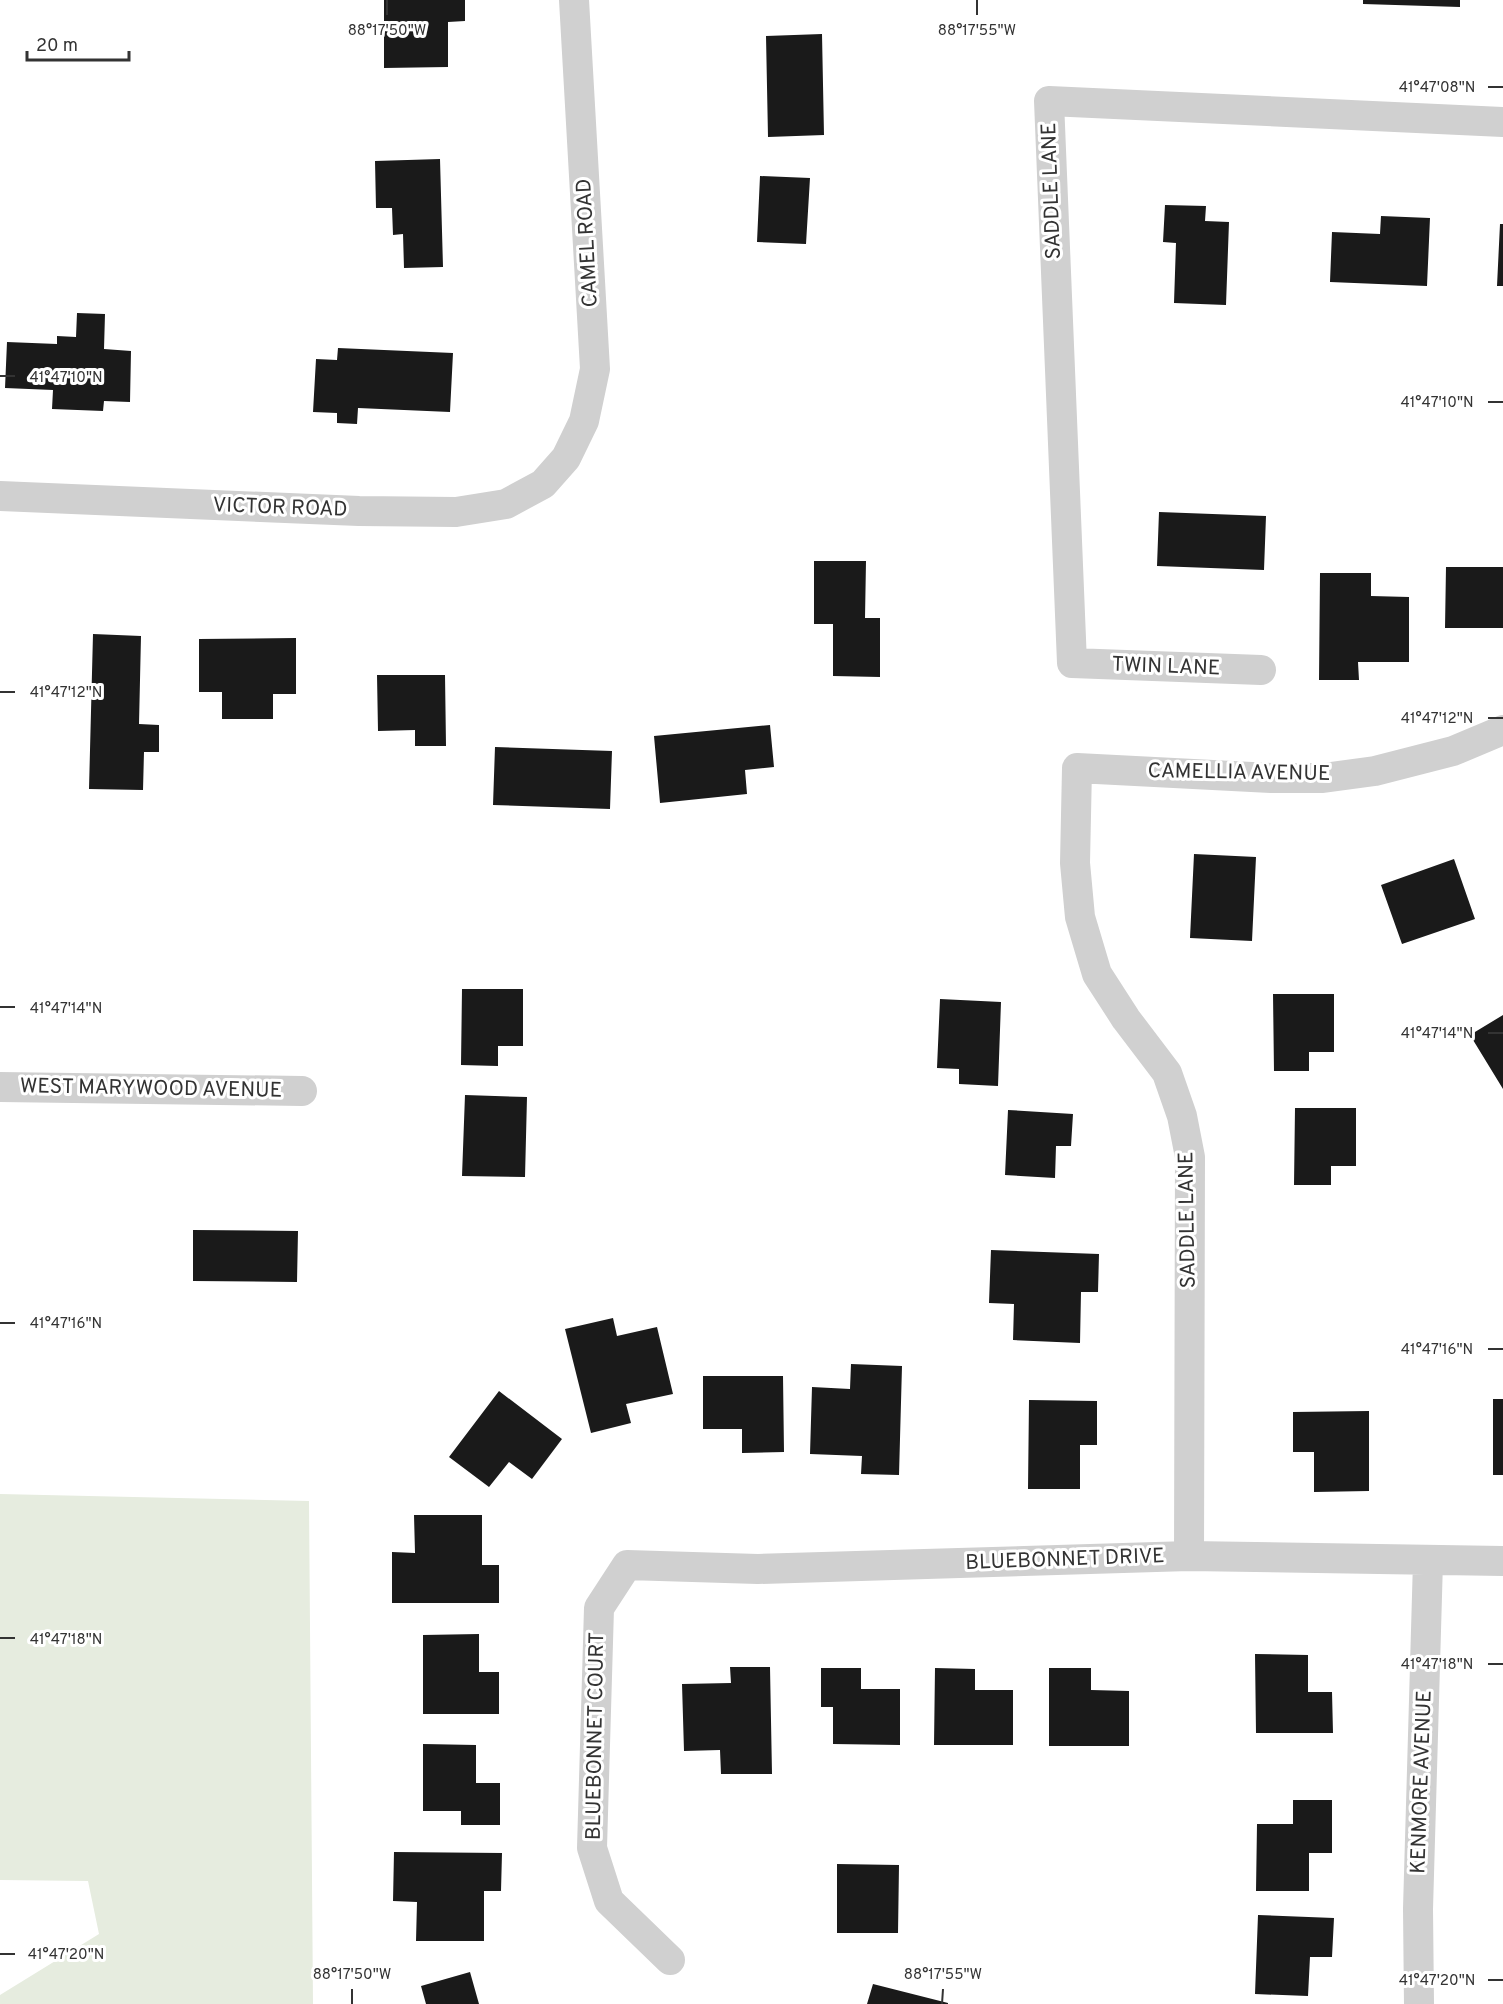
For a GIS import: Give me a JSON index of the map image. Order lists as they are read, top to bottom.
{
  "streets": {
    "street": [
      "SADDLE LANE",
      "CAMEL ROAD",
      "VICTOR ROAD",
      "TWIN LANE",
      "CAMELLIA AVENUE",
      "WEST MARYWOOD AVENUE",
      "BLUEBONNET DRIVE",
      "BLUEBONNET COURT",
      "KENMORE AVENUE"
    ]
  },
  "crossings": [
    ["SADDLE LANE", "TWIN LANE"],
    ["SADDLE LANE", "CAMELLIA AVENUE"],
    ["SADDLE LANE", "BLUEBONNET DRIVE"],
    ["CAMEL ROAD", "VICTOR ROAD"],
    ["BLUEBONNET DRIVE", "BLUEBONNET COURT"],
    ["BLUEBONNET DRIVE", "KENMORE AVENUE"]
  ],
  "scale_bar": "20 m",
  "coordinates": [
    "88°17'50\"W",
    "88°17'55\"W",
    "41°47'08\"N",
    "41°47'10\"N",
    "41°47'12\"N",
    "41°47'14\"N",
    "41°47'16\"N",
    "41°47'18\"N",
    "41°47'20\"N"
  ]
}
